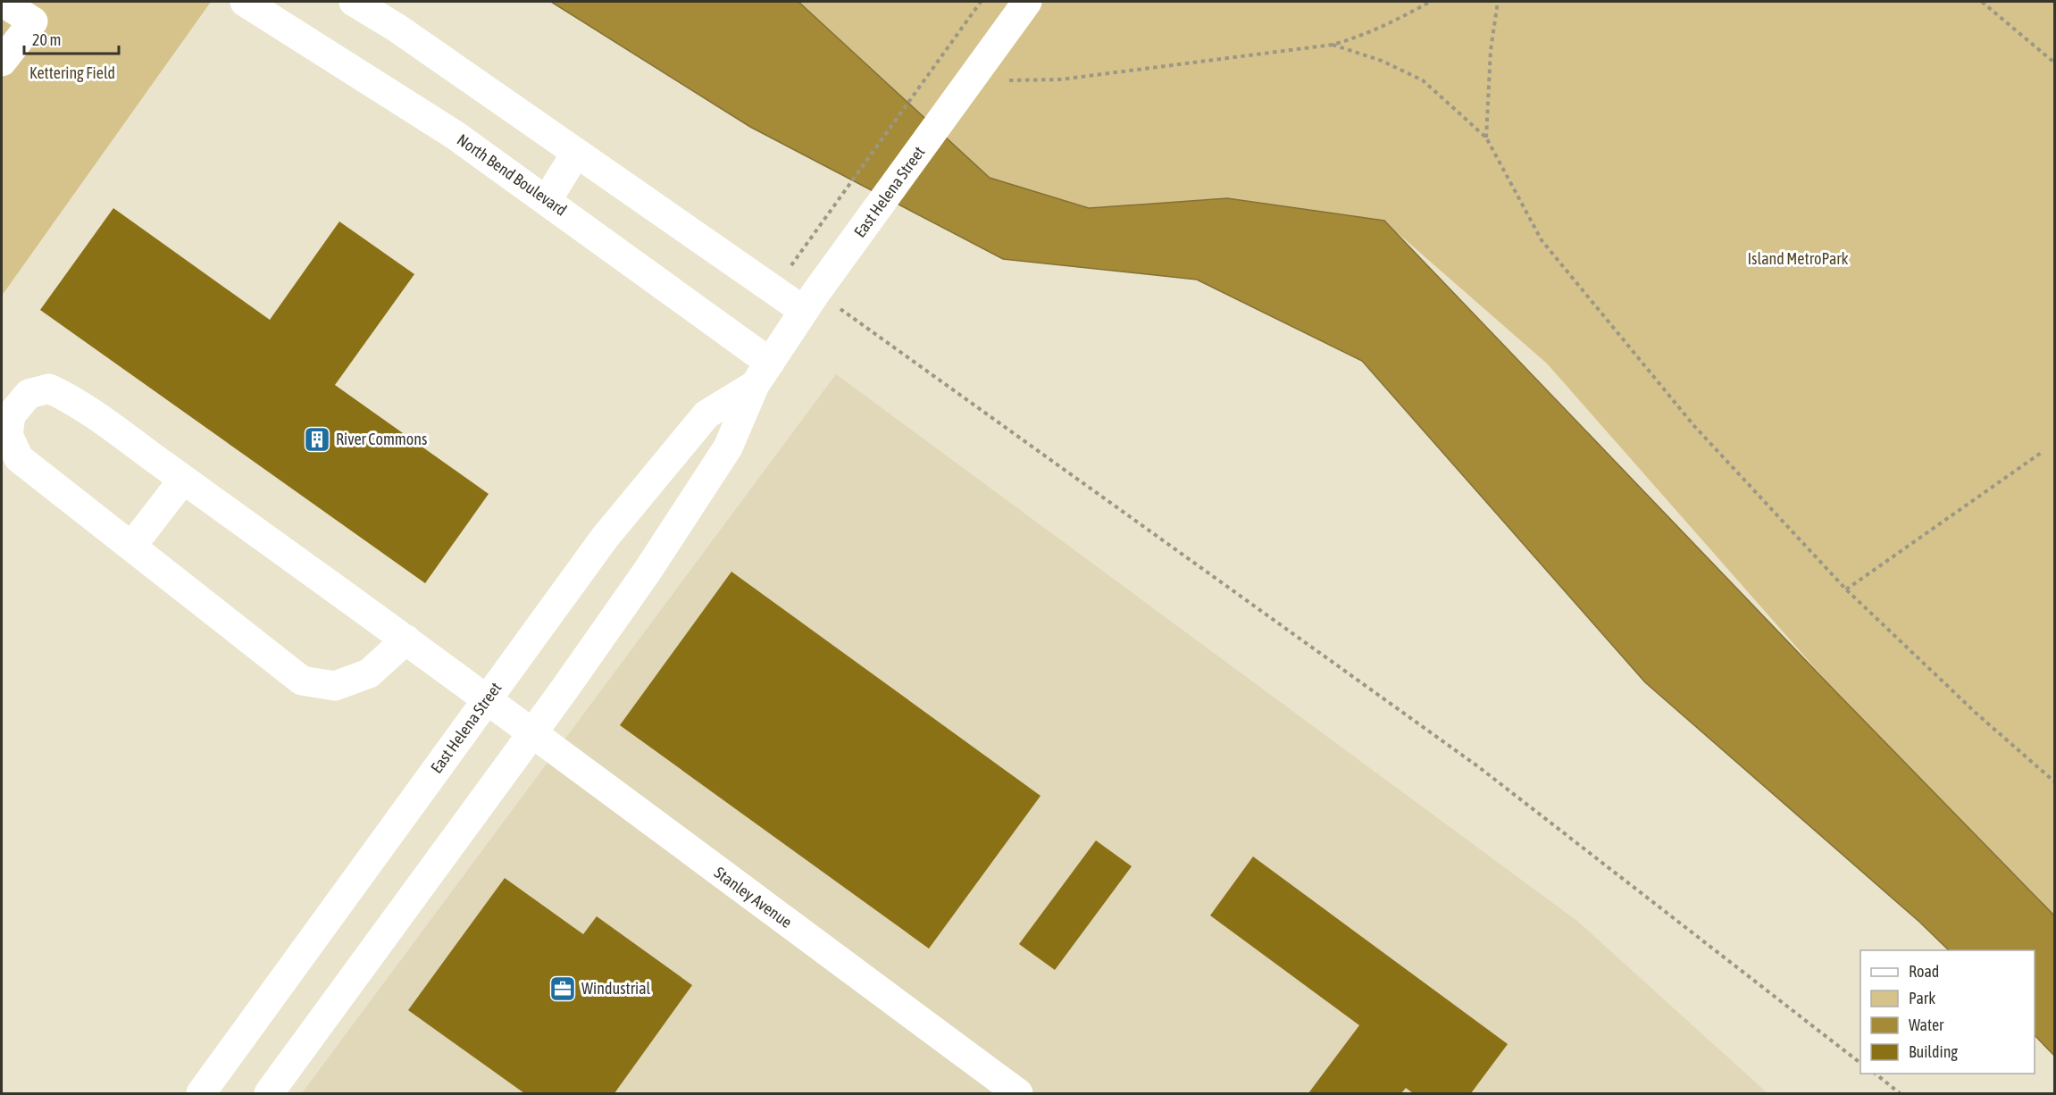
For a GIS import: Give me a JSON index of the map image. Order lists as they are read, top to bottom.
{
  "streets": {
    "street": ["North Bend Boulevard", "East Helena Street", "Stanley Avenue"]
  },
  "crossings": [
    ["North Bend Boulevard", "East Helena Street"],
    ["East Helena Street", "Stanley Avenue"]
  ],
  "parks": ["Kettering Field", "Island MetroPark"],
  "places": {
    "building": ["River Commons"],
    "office": ["Windustrial"]
  },
  "legend": [
    "Road",
    "Park",
    "Water",
    "Building"
  ],
  "scale_bar": "20 m"
}
